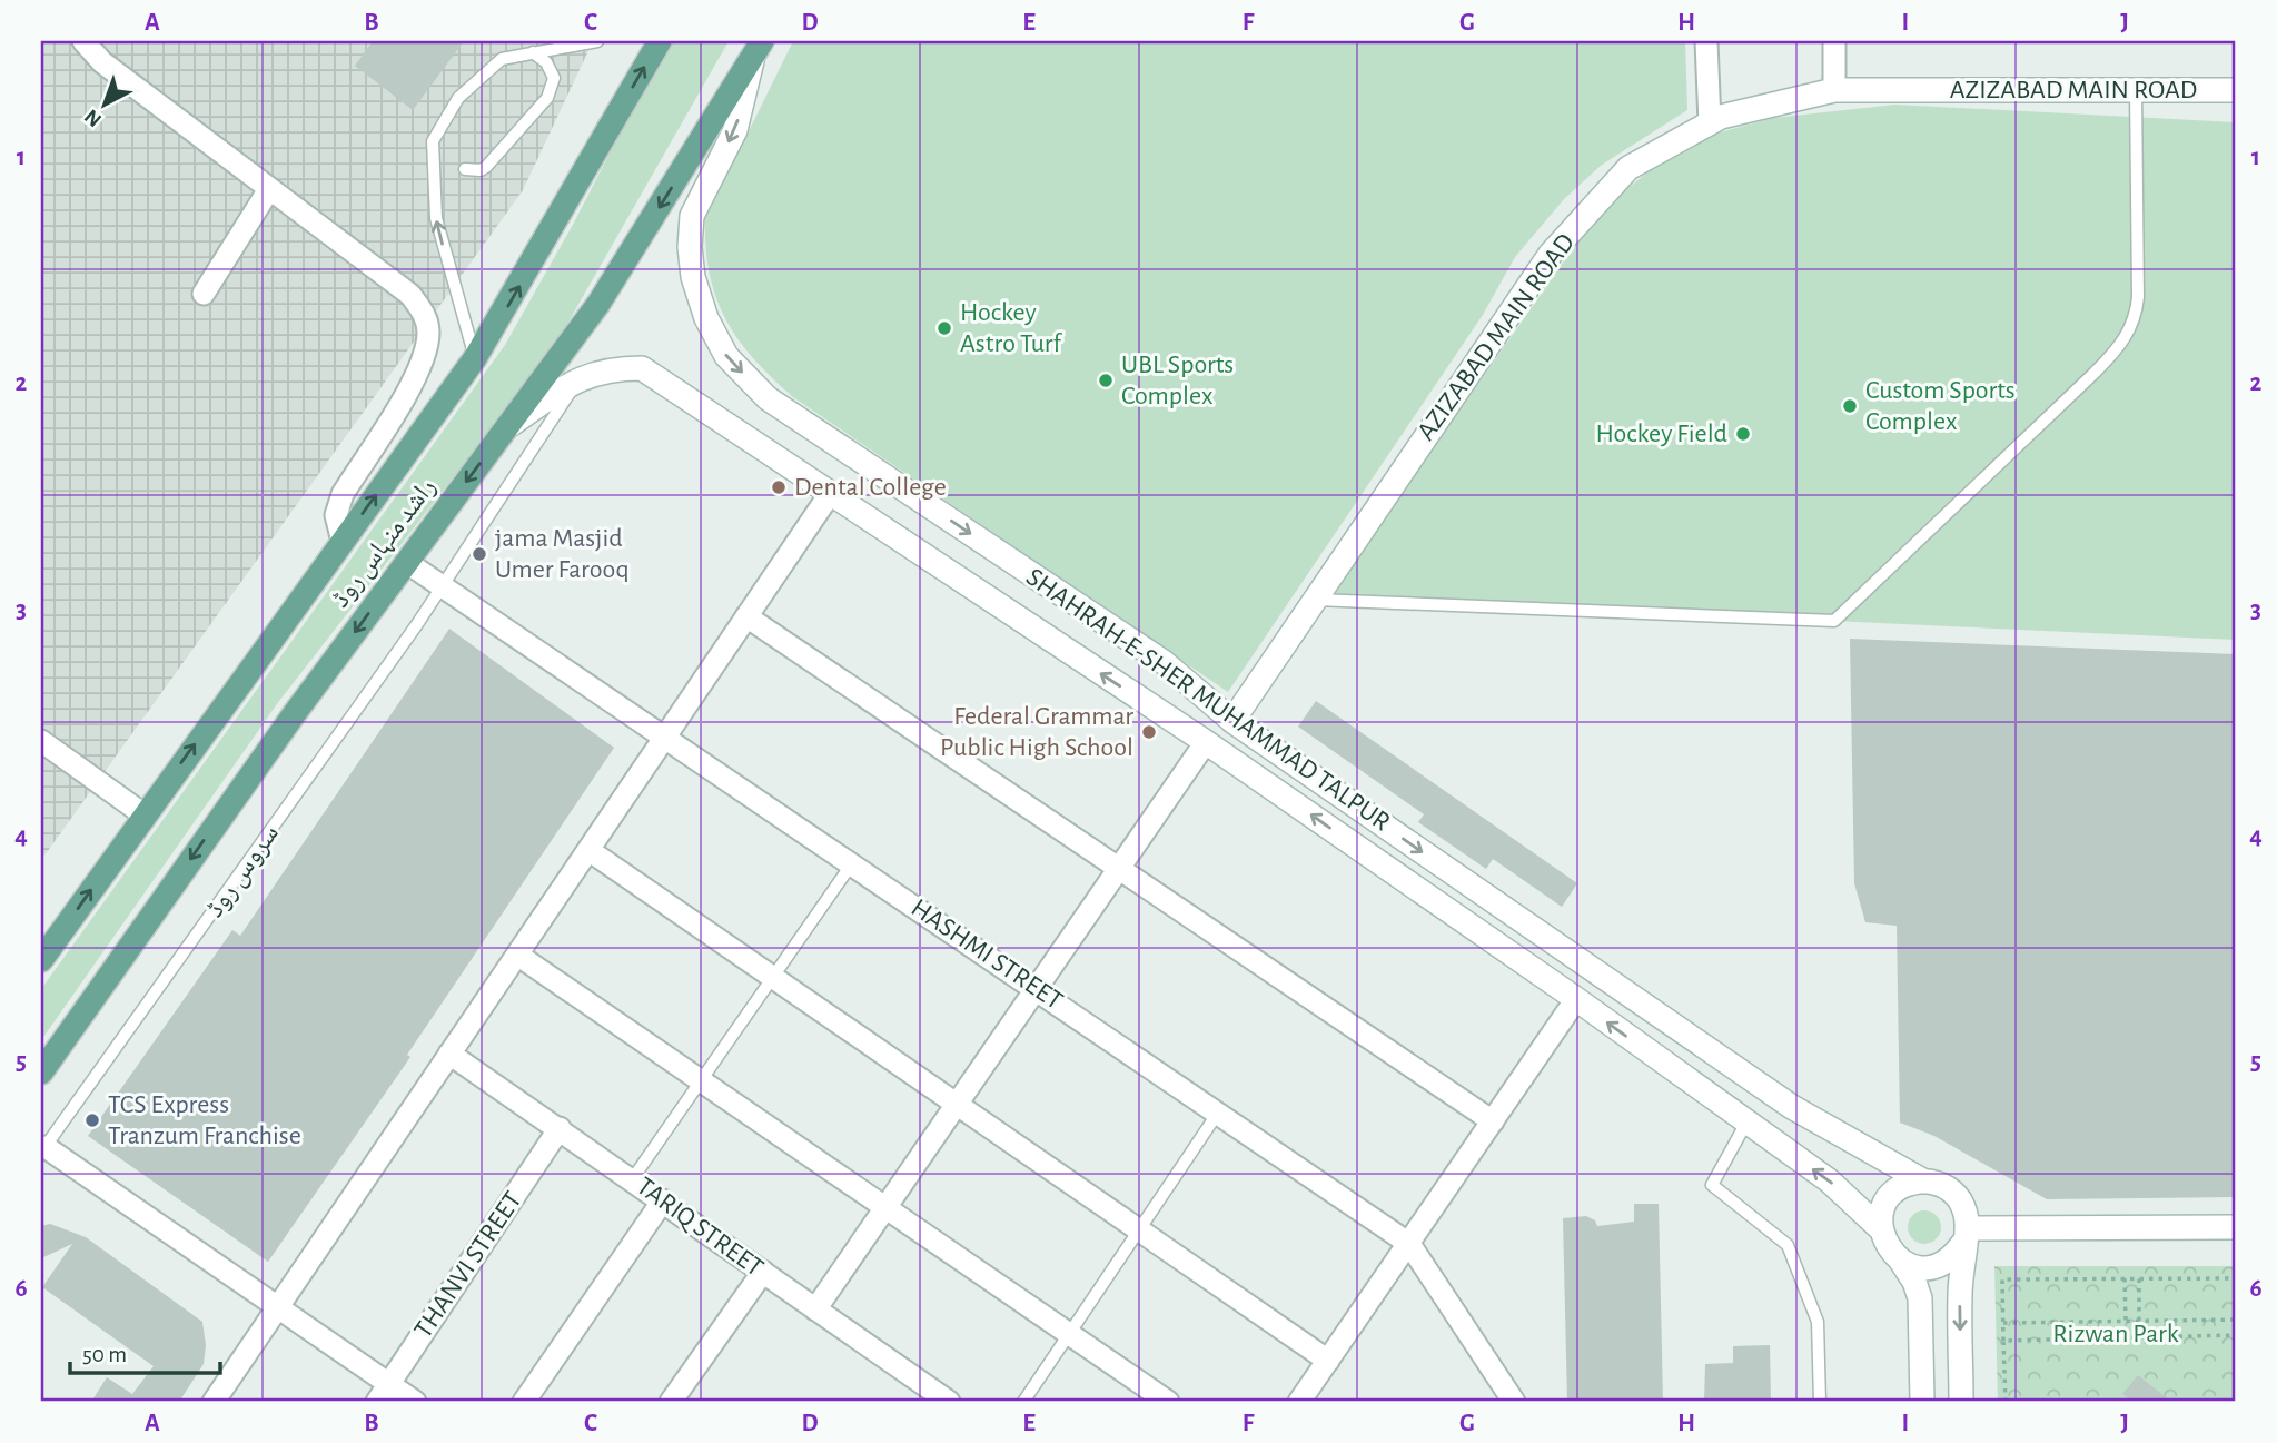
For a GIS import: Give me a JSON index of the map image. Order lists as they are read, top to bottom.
{
  "streets": {
    "main road": ["AZIZABAD MAIN ROAD", "راشد منہاس روڈ", "SHAHRAH-E-SHER MUHAMMAD TALPUR"],
    "street": ["HASHMI STREET", "TARIQ STREET", "THANVI STREET"],
    "lane": ["سروس روڈ"]
  },
  "crossings": [
    ["AZIZABAD MAIN ROAD", "SHAHRAH-E-SHER MUHAMMAD TALPUR"],
    ["راشد منہاس روڈ", "SHAHRAH-E-SHER MUHAMMAD TALPUR"],
    ["راشد منہاس روڈ", "HASHMI STREET"],
    ["SHAHRAH-E-SHER MUHAMMAD TALPUR", "سروس روڈ"],
    ["سروس روڈ", "HASHMI STREET"],
    ["TARIQ STREET", "THANVI STREET"]
  ],
  "parks": ["Rizwan Park"],
  "places": [
    "Hockey Astro Turf",
    "UBL Sports Complex",
    "Custom Sports Complex",
    "Hockey Field",
    "Dental College",
    "jama Masjid Umer Farooq",
    "Federal Grammar Public High School",
    "TCS Express Tranzum Franchise"
  ],
  "scale_bar": "50 m",
  "north": "bottom left",
  "grid": {
    "columns": [
      "A",
      "B",
      "C",
      "D",
      "E",
      "F",
      "G",
      "H",
      "I",
      "J"
    ],
    "rows": [
      "1",
      "2",
      "3",
      "4",
      "5",
      "6"
    ]
  }
}
